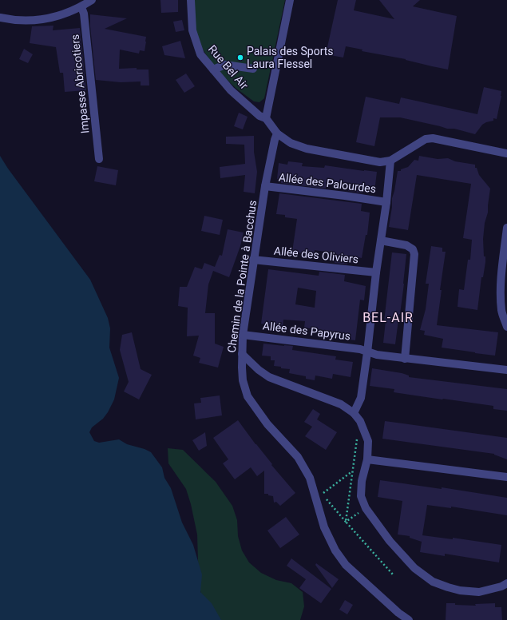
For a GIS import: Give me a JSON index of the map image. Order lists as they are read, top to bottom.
{
  "streets": {
    "street": [
      "Rue Bel Air",
      "Impasse Abricotiers",
      "Allée des Palourdes",
      "Allée des Oliviers",
      "Chemin de la Pointe à Bacchus",
      "Allée des Papyrus"
    ]
  },
  "crossings": [
    ["Allée des Palourdes", "Chemin de la Pointe à Bacchus"],
    ["Allée des Oliviers", "Chemin de la Pointe à Bacchus"],
    ["Chemin de la Pointe à Bacchus", "Allée des Papyrus"]
  ],
  "districts": ["BEL-AIR"],
  "places": ["Palais des Sports Laura Flessel"]
}
